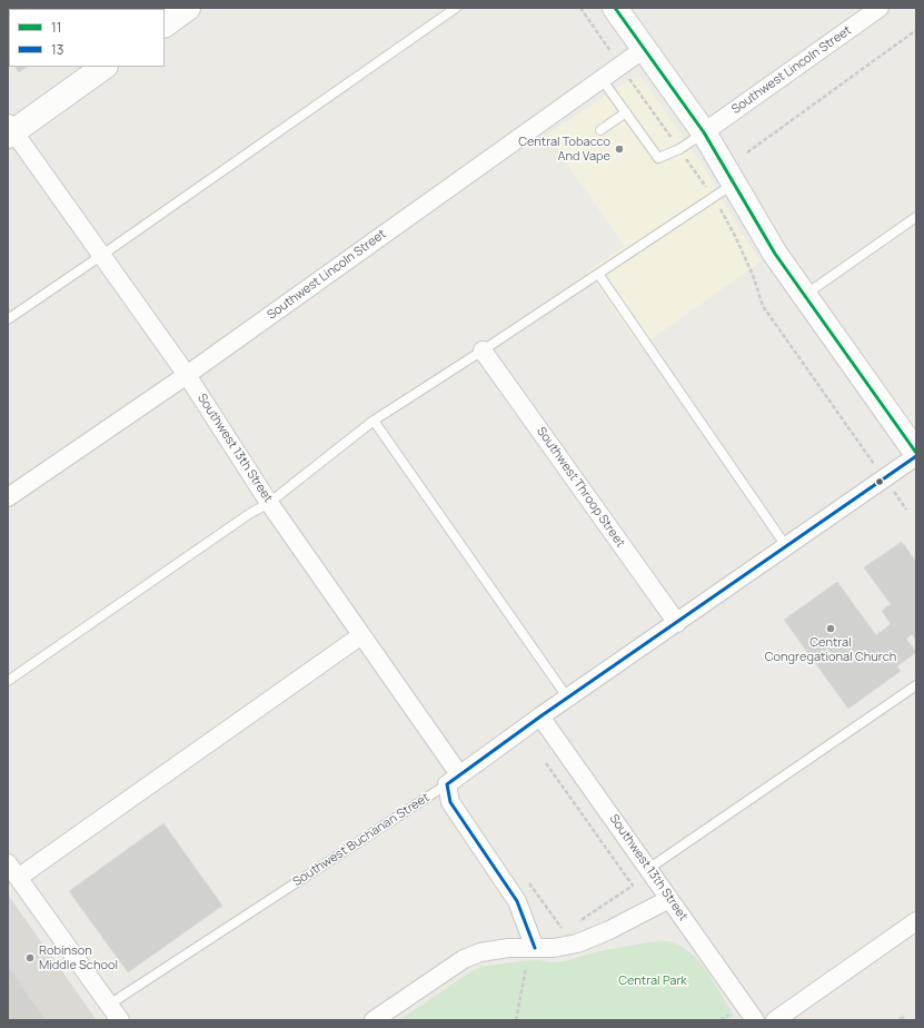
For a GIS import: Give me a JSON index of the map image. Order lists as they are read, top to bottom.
{
  "streets": {
    "street": [
      "Southwest Lincoln Street",
      "Southwest 13th Street",
      "Southwest Throop Street",
      "Southwest Buchanan Street"
    ]
  },
  "crossings": [
    ["Southwest Lincoln Street", "Southwest 13th Street"],
    ["Southwest 13th Street", "Southwest Buchanan Street"],
    ["Southwest Throop Street", "Southwest Buchanan Street"]
  ],
  "parks": ["Central Park"],
  "places": ["Central Tobacco And Vape", "Central Congregational Church", "Robinson Middle School"],
  "lines": ["transit line 11", "transit line 13"],
  "legend": ["11", "13"]
}
